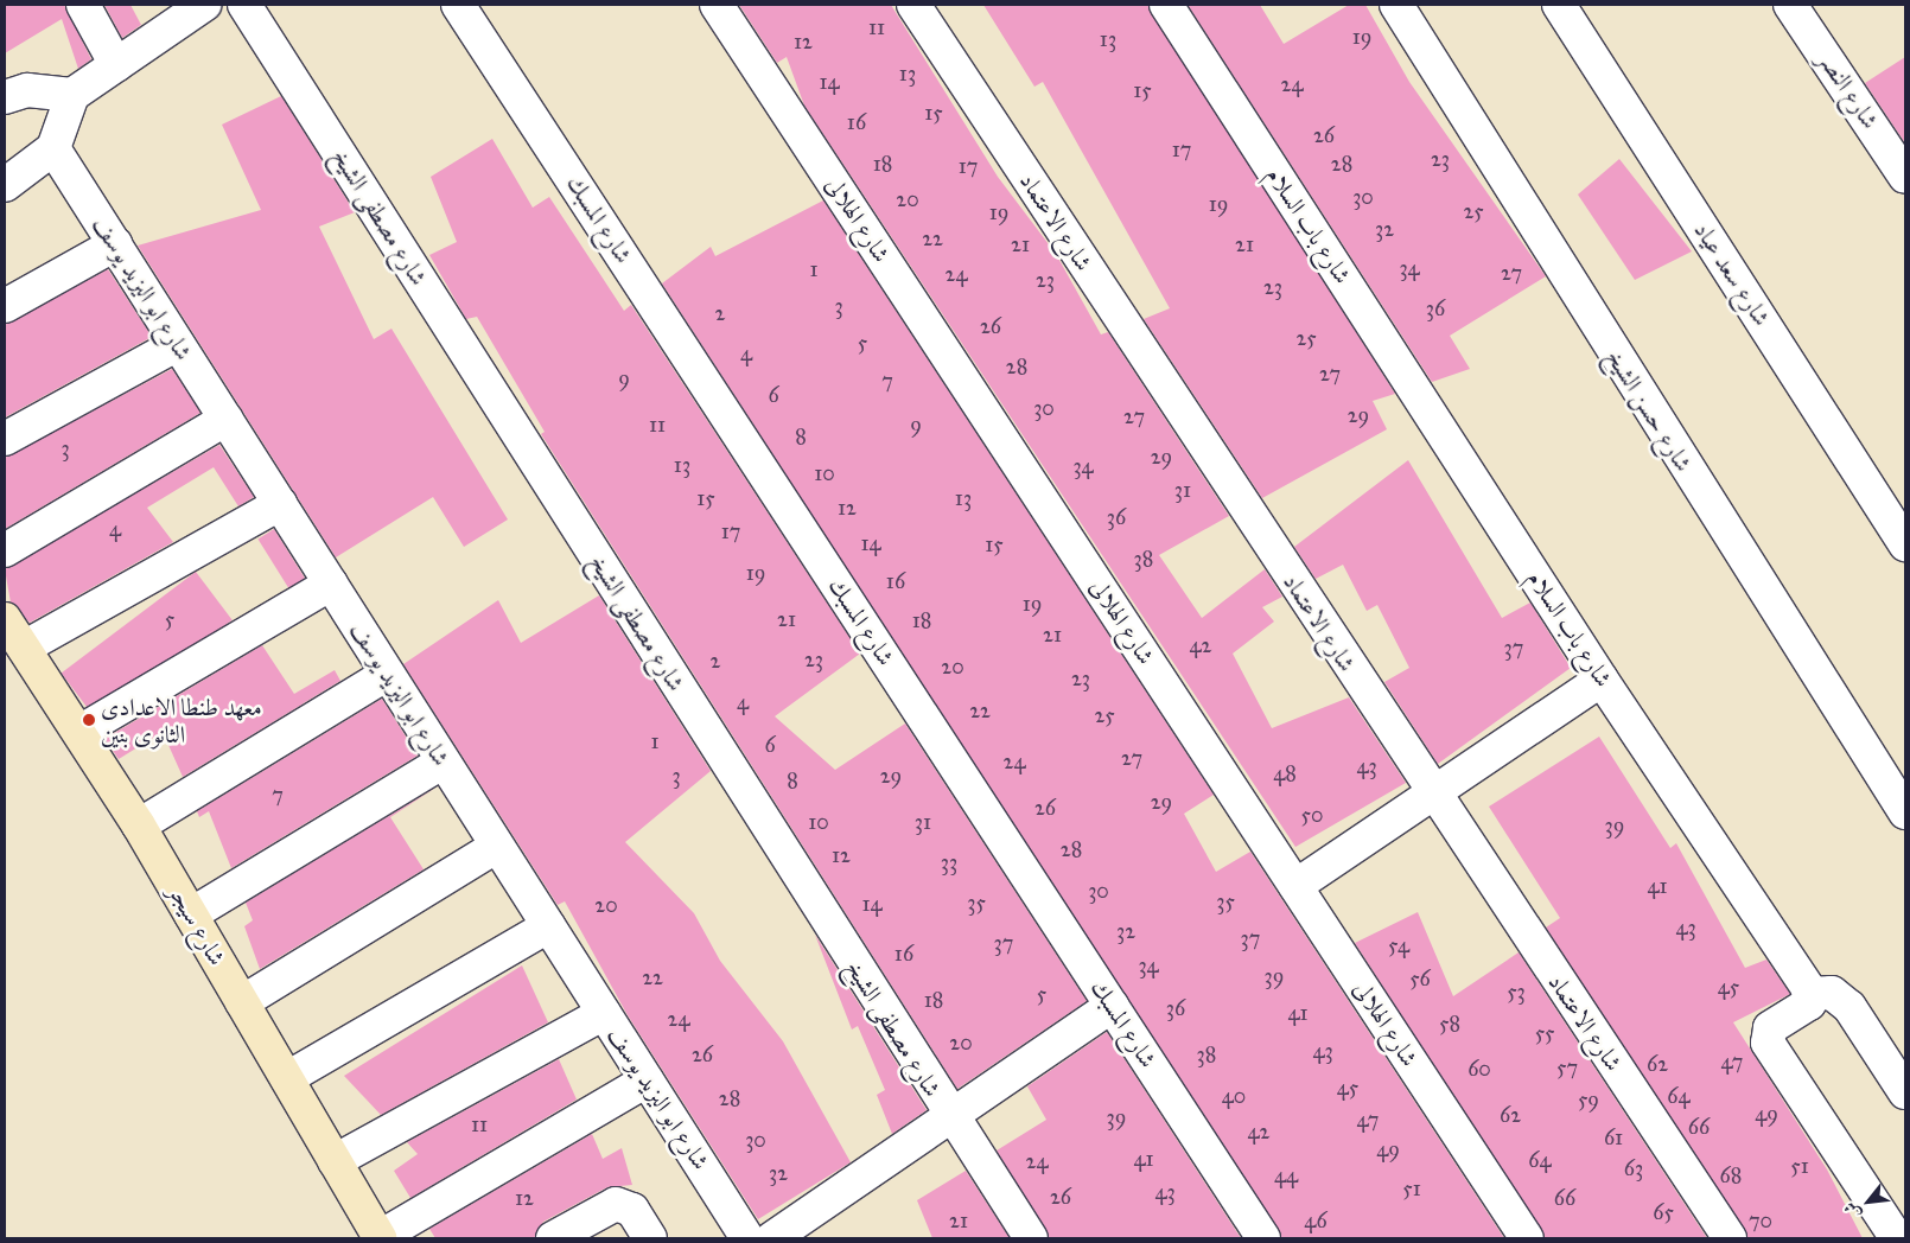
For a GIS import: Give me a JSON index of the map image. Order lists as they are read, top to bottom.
{
  "streets": {
    "main road": ["شارع سيجر"],
    "street": [
      "شارع النصر",
      "شارع مصطفى الشيخ",
      "شارع المسبك",
      "شارع الهلالى",
      "شارع الاعتماد",
      "شارع باب السلام",
      "شارع سعد عياد",
      "شارع ابو اليزيد يوسف",
      "شارع حسن الشيخ"
    ]
  },
  "places": ["معهد طنطا الاعدادى الثانوى بنين"],
  "house_numbers": [
    "11",
    "19",
    "13",
    "12",
    "13",
    "14",
    "24",
    "15",
    "15",
    "16",
    "26",
    "17",
    "23",
    "18",
    "28",
    "17",
    "30",
    "20",
    "19",
    "25",
    "19",
    "32",
    "22",
    "21",
    "21",
    "34",
    "1",
    "27",
    "24",
    "23",
    "23",
    "3",
    "36",
    "2",
    "26",
    "25",
    "5",
    "4",
    "28",
    "27",
    "9",
    "7",
    "6",
    "30",
    "29",
    "27",
    "11",
    "9",
    "8",
    "3",
    "29",
    "13",
    "34",
    "10",
    "31",
    "15",
    "13",
    "12",
    "36",
    "4",
    "17",
    "14",
    "15",
    "38",
    "19",
    "16",
    "19",
    "5",
    "21",
    "18",
    "21",
    "42",
    "37",
    "23",
    "2",
    "20",
    "23",
    "4",
    "22",
    "25",
    "1",
    "6",
    "27",
    "24",
    "43",
    "48",
    "3",
    "29",
    "8",
    "7",
    "29",
    "26",
    "50",
    "10",
    "31",
    "39",
    "28",
    "12",
    "33",
    "41",
    "30",
    "35",
    "35",
    "14",
    "20",
    "43",
    "32",
    "37",
    "37",
    "54",
    "16",
    "34",
    "39",
    "22",
    "56",
    "45",
    "53",
    "5",
    "18",
    "36",
    "41",
    "24",
    "58",
    "55",
    "20",
    "43",
    "26",
    "38",
    "47",
    "62",
    "57",
    "60",
    "45",
    "40",
    "64",
    "28",
    "59",
    "49",
    "62",
    "39",
    "47",
    "11",
    "66",
    "42",
    "61",
    "30",
    "49",
    "41",
    "64",
    "24",
    "51",
    "63",
    "32",
    "44",
    "68",
    "51",
    "43",
    "26",
    "12",
    "66",
    "65",
    "21",
    "46",
    "70"
  ],
  "north": "bottom left"
}
